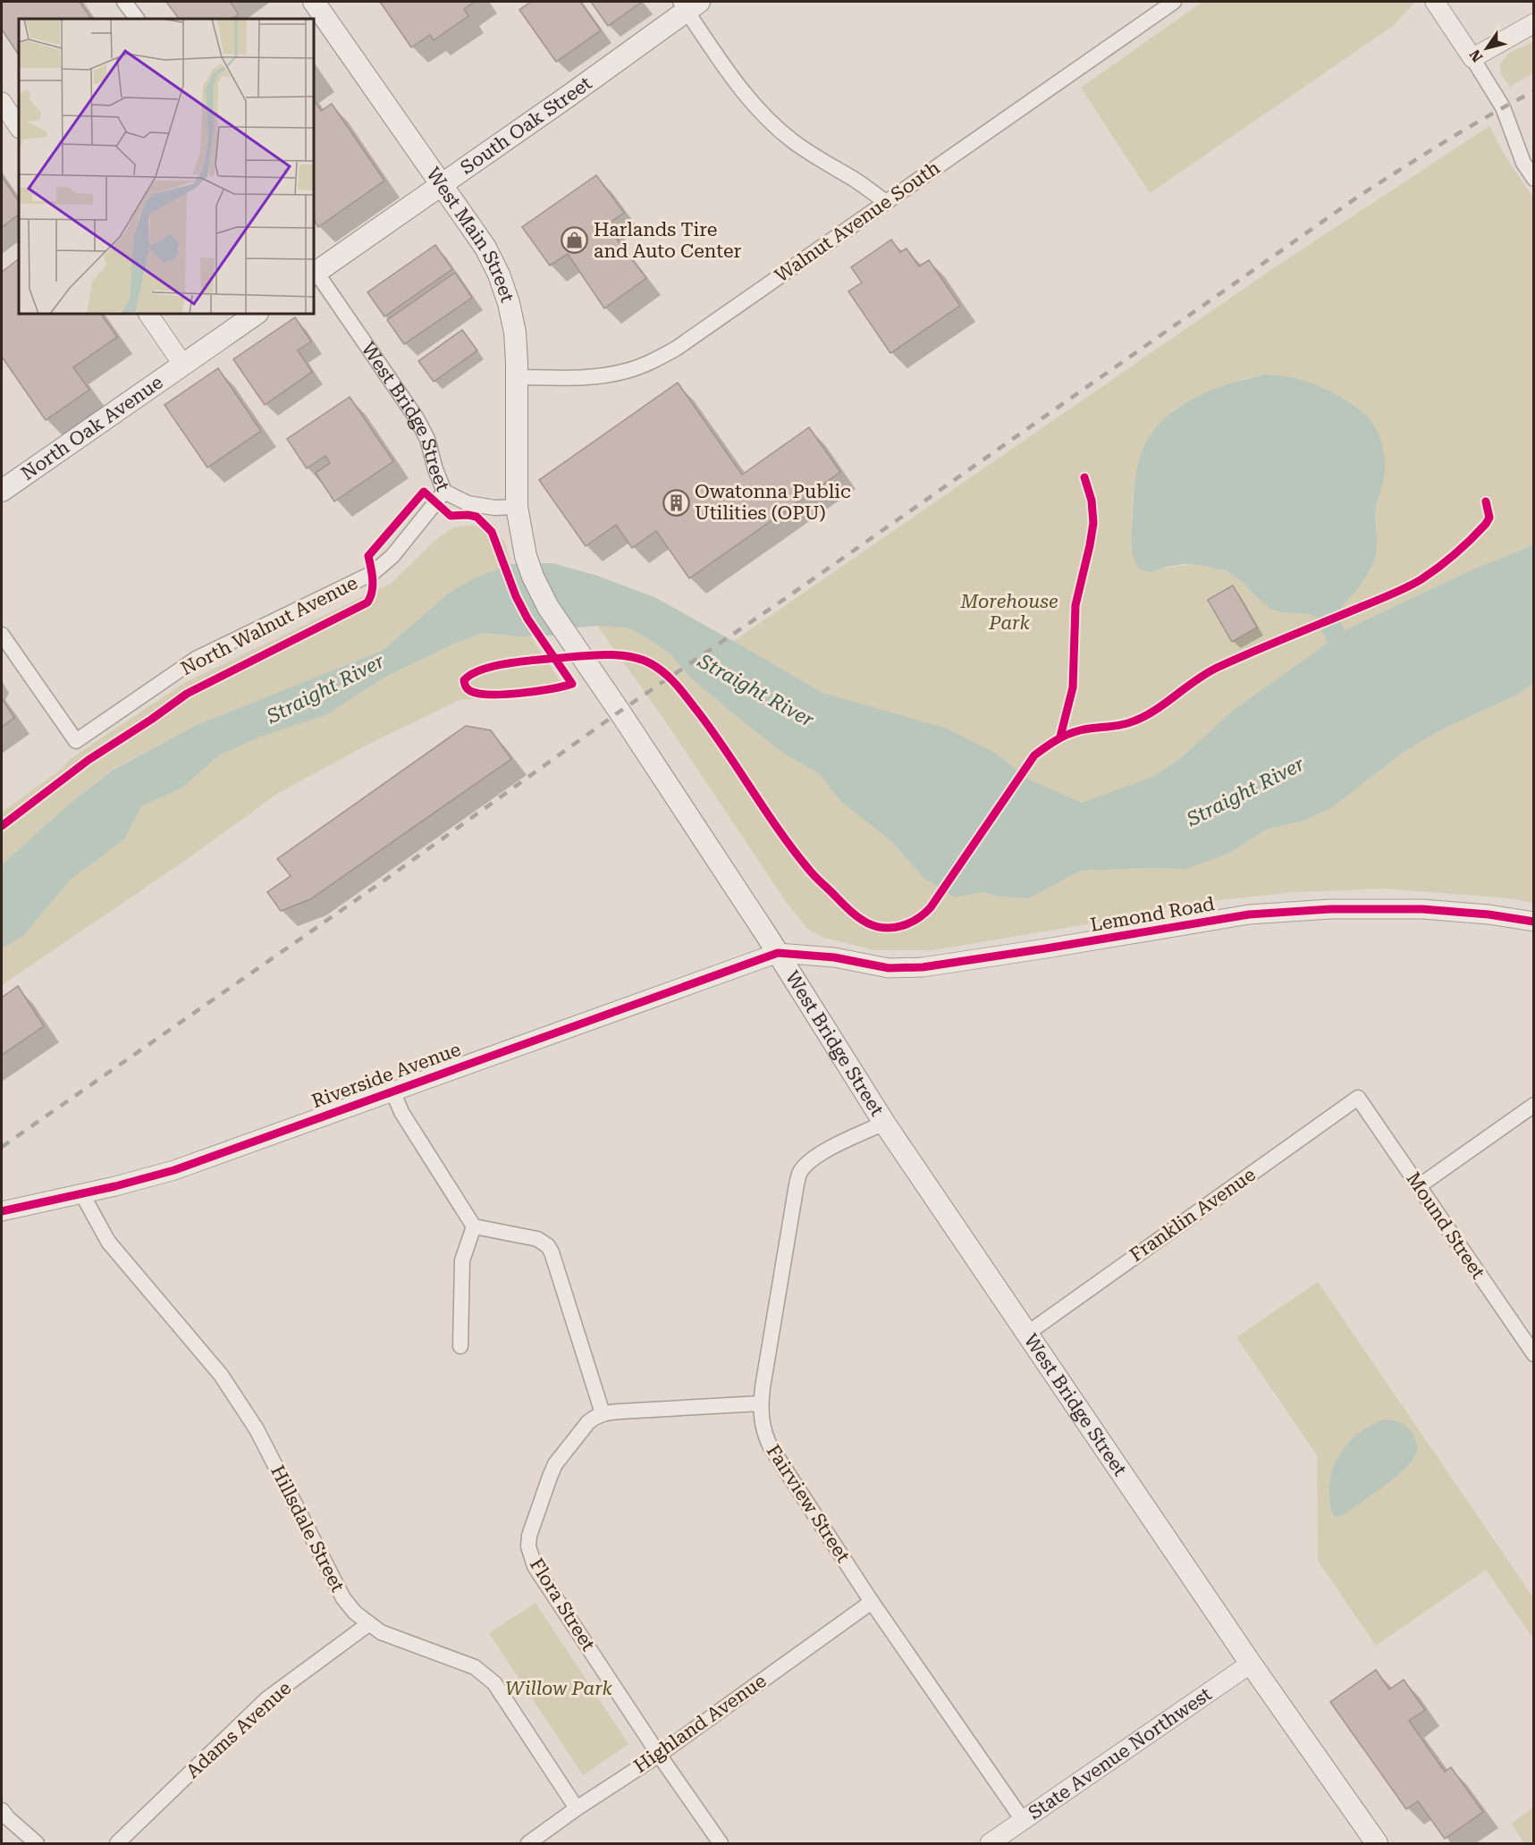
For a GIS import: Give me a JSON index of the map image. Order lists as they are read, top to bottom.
{
  "streets": {
    "main road": [
      "South Oak Street",
      "West Main Street",
      "West Bridge Street",
      "North Oak Avenue"
    ],
    "street": [
      "Walnut Avenue South",
      "North Walnut Avenue",
      "Lemond Road",
      "Riverside Avenue",
      "Franklin Avenue",
      "Mound Street",
      "Fairview Street",
      "Hillsdale Street",
      "Flora Street",
      "Highland Avenue",
      "Adams Avenue",
      "State Avenue Northwest"
    ]
  },
  "crossings": [
    ["South Oak Street", "West Main Street"],
    ["South Oak Street", "West Bridge Street"],
    ["Walnut Avenue South", "West Main Street"],
    ["West Main Street", "West Bridge Street"],
    ["West Bridge Street", "North Walnut Avenue"],
    ["West Bridge Street", "Lemond Road"],
    ["West Bridge Street", "Riverside Avenue"],
    ["West Bridge Street", "Franklin Avenue"],
    ["West Bridge Street", "Fairview Street"],
    ["West Bridge Street", "State Avenue Northwest"],
    ["Lemond Road", "Riverside Avenue"],
    ["Riverside Avenue", "Hillsdale Street"],
    ["Franklin Avenue", "Mound Street"],
    ["Fairview Street", "Highland Avenue"],
    ["Fairview Street", "State Avenue Northwest"],
    ["Hillsdale Street", "Highland Avenue"],
    ["Hillsdale Street", "Adams Avenue"],
    ["Flora Street", "Highland Avenue"]
  ],
  "water": ["Straight River"],
  "parks": ["Morehouse Park", "Willow Park"],
  "places": {
    "shop": ["Harlands Tire and Auto Center"],
    "building": ["Owatonna Public Utilities (OPU)"]
  },
  "north": "bottom left"
}
